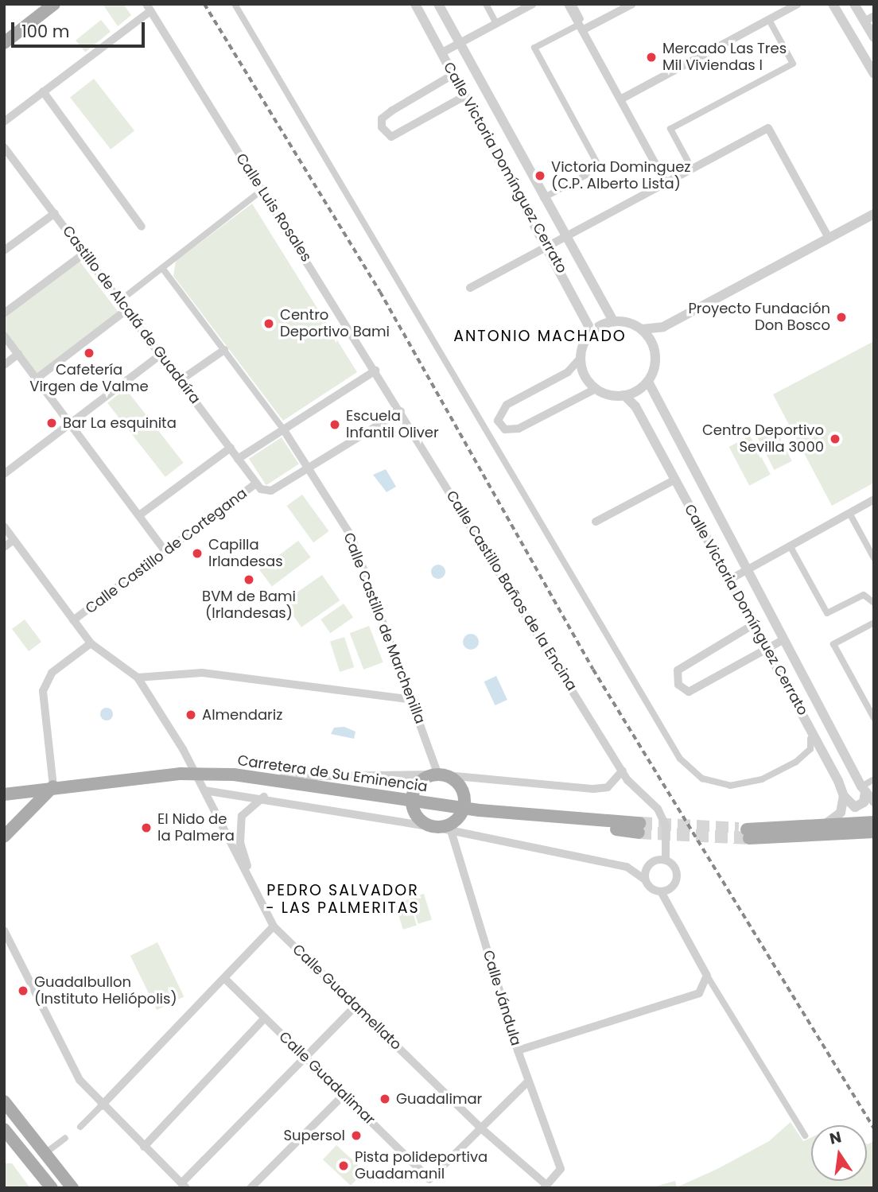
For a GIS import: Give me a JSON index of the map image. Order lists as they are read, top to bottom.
{
  "streets": {
    "main road": ["Carretera de Su Eminencia"],
    "street": [
      "Calle Victoria Domínguez Cerrato",
      "Calle Luis Rosales",
      "Castillo de Alcalá de Guadaíra",
      "Calle Castillo de Cortegana",
      "Calle Castillo Baños de la Encina",
      "Calle Castillo de Marchenilla",
      "Calle Guadamellato",
      "Calle Jándula",
      "Calle Guadalimar"
    ]
  },
  "crossings": [
    ["Calle Luis Rosales", "Calle Castillo de Cortegana"],
    ["Calle Luis Rosales", "Calle Castillo Baños de la Encina"],
    ["Castillo de Alcalá de Guadaíra", "Calle Castillo de Cortegana"],
    ["Calle Castillo de Cortegana", "Calle Castillo Baños de la Encina"],
    ["Calle Castillo de Cortegana", "Calle Castillo de Marchenilla"],
    ["Carretera de Su Eminencia", "Calle Guadamellato"],
    ["Calle Guadamellato", "Calle Jándula"],
    ["Calle Guadamellato", "Calle Guadalimar"]
  ],
  "districts": ["ANTONIO MACHADO", "PEDRO SALVADOR - LAS PALMERITAS"],
  "places": [
    "Mercado Las Tres Mil Viviendas I",
    "Victoria Dominguez (C.P. Alberto Lista)",
    "Proyecto Fundación Don Bosco",
    "Centro Deportivo Bami",
    "Cafetería Virgen de Valme",
    "Bar La esquinita",
    "Escuela Infantil Oliver",
    "Centro Deportivo Sevilla 3000",
    "Capilla Irlandesas",
    "BVM de Bami (Irlandesas)",
    "Almendariz",
    "El Nido de la Palmera",
    "Guadalbullon (Instituto Heliópolis)",
    "Guadalimar",
    "Supersol",
    "Pista polideportiva Guadamanil"
  ],
  "scale_bar": "100 m",
  "north": "top"
}
